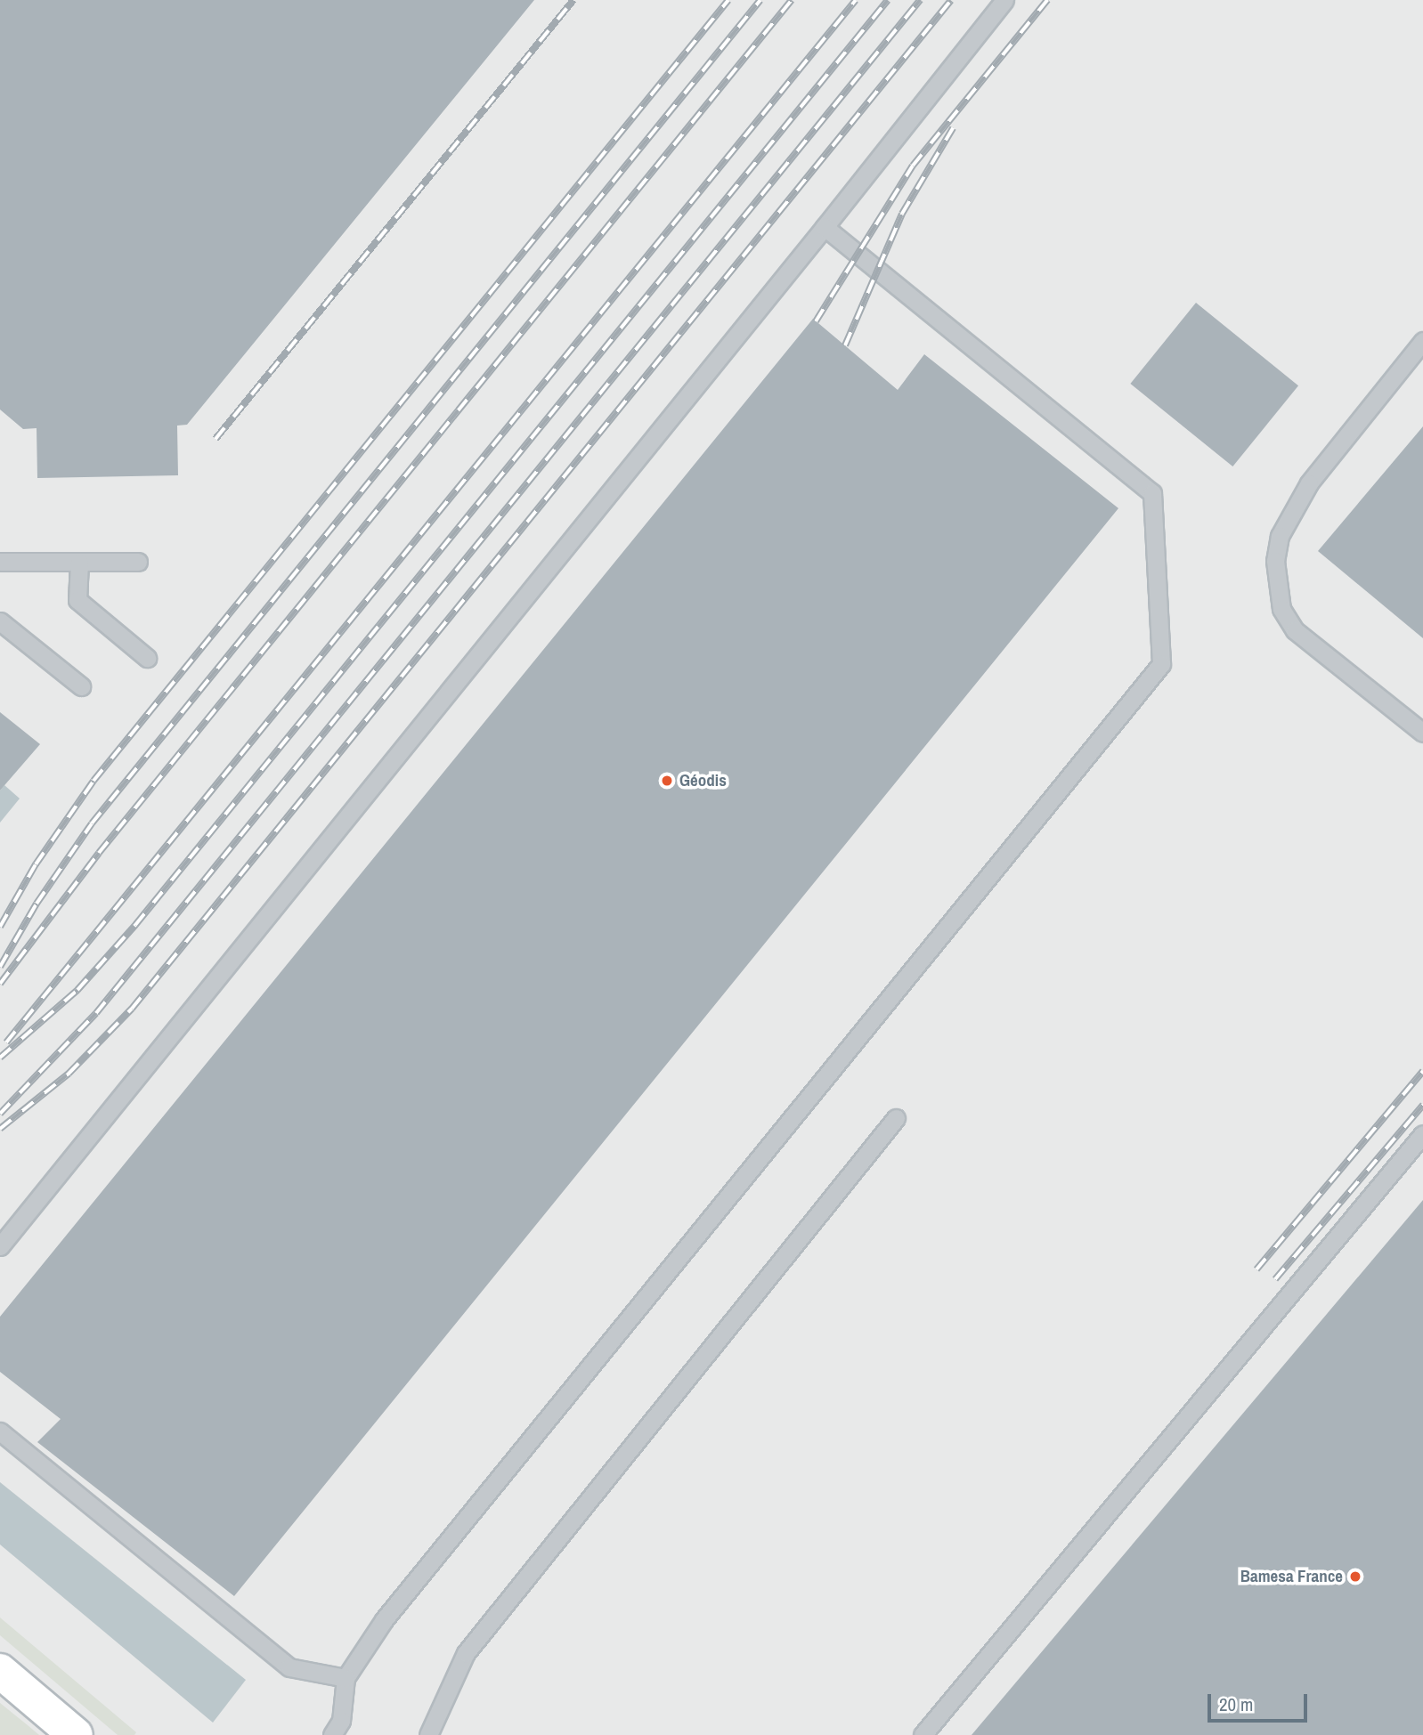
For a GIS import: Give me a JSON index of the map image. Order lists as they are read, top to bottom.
{
  "places": ["Géodis", "Bamesa France"],
  "scale_bar": "20 m"
}
